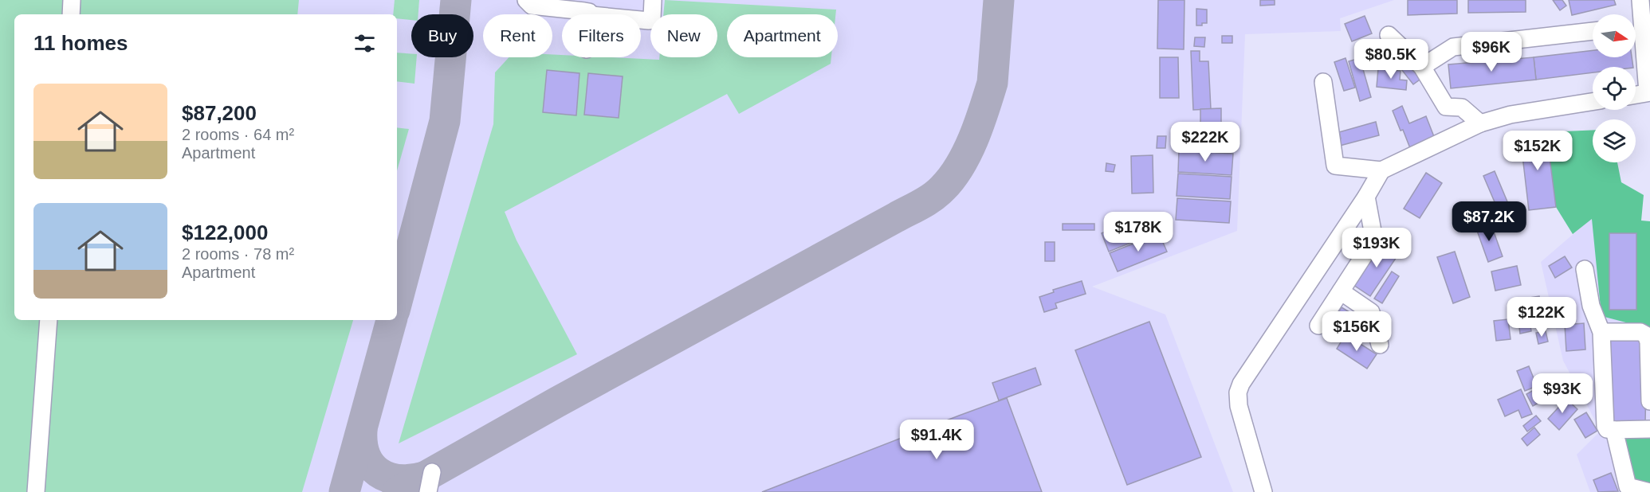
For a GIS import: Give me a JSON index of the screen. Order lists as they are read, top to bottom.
{
  "north": "right",
  "page": {
    "chip": [
      "Buy",
      "Rent",
      "Filters",
      "New",
      "Apartment"
    ],
    "heading": "11 homes",
    "price": [
      "$96K",
      "$80.5K",
      "$222K",
      "$152K",
      "$87.2K",
      "$178K",
      "$193K",
      "$122K",
      "$156K",
      "$93K",
      "$91.4K"
    ],
    "list": [
      {
        "name": "$87,200",
        "note": "2 rooms · 64 m² · Apartment"
      },
      {
        "name": "$122,000",
        "note": "2 rooms · 78 m² · Apartment"
      }
    ]
  }
}
